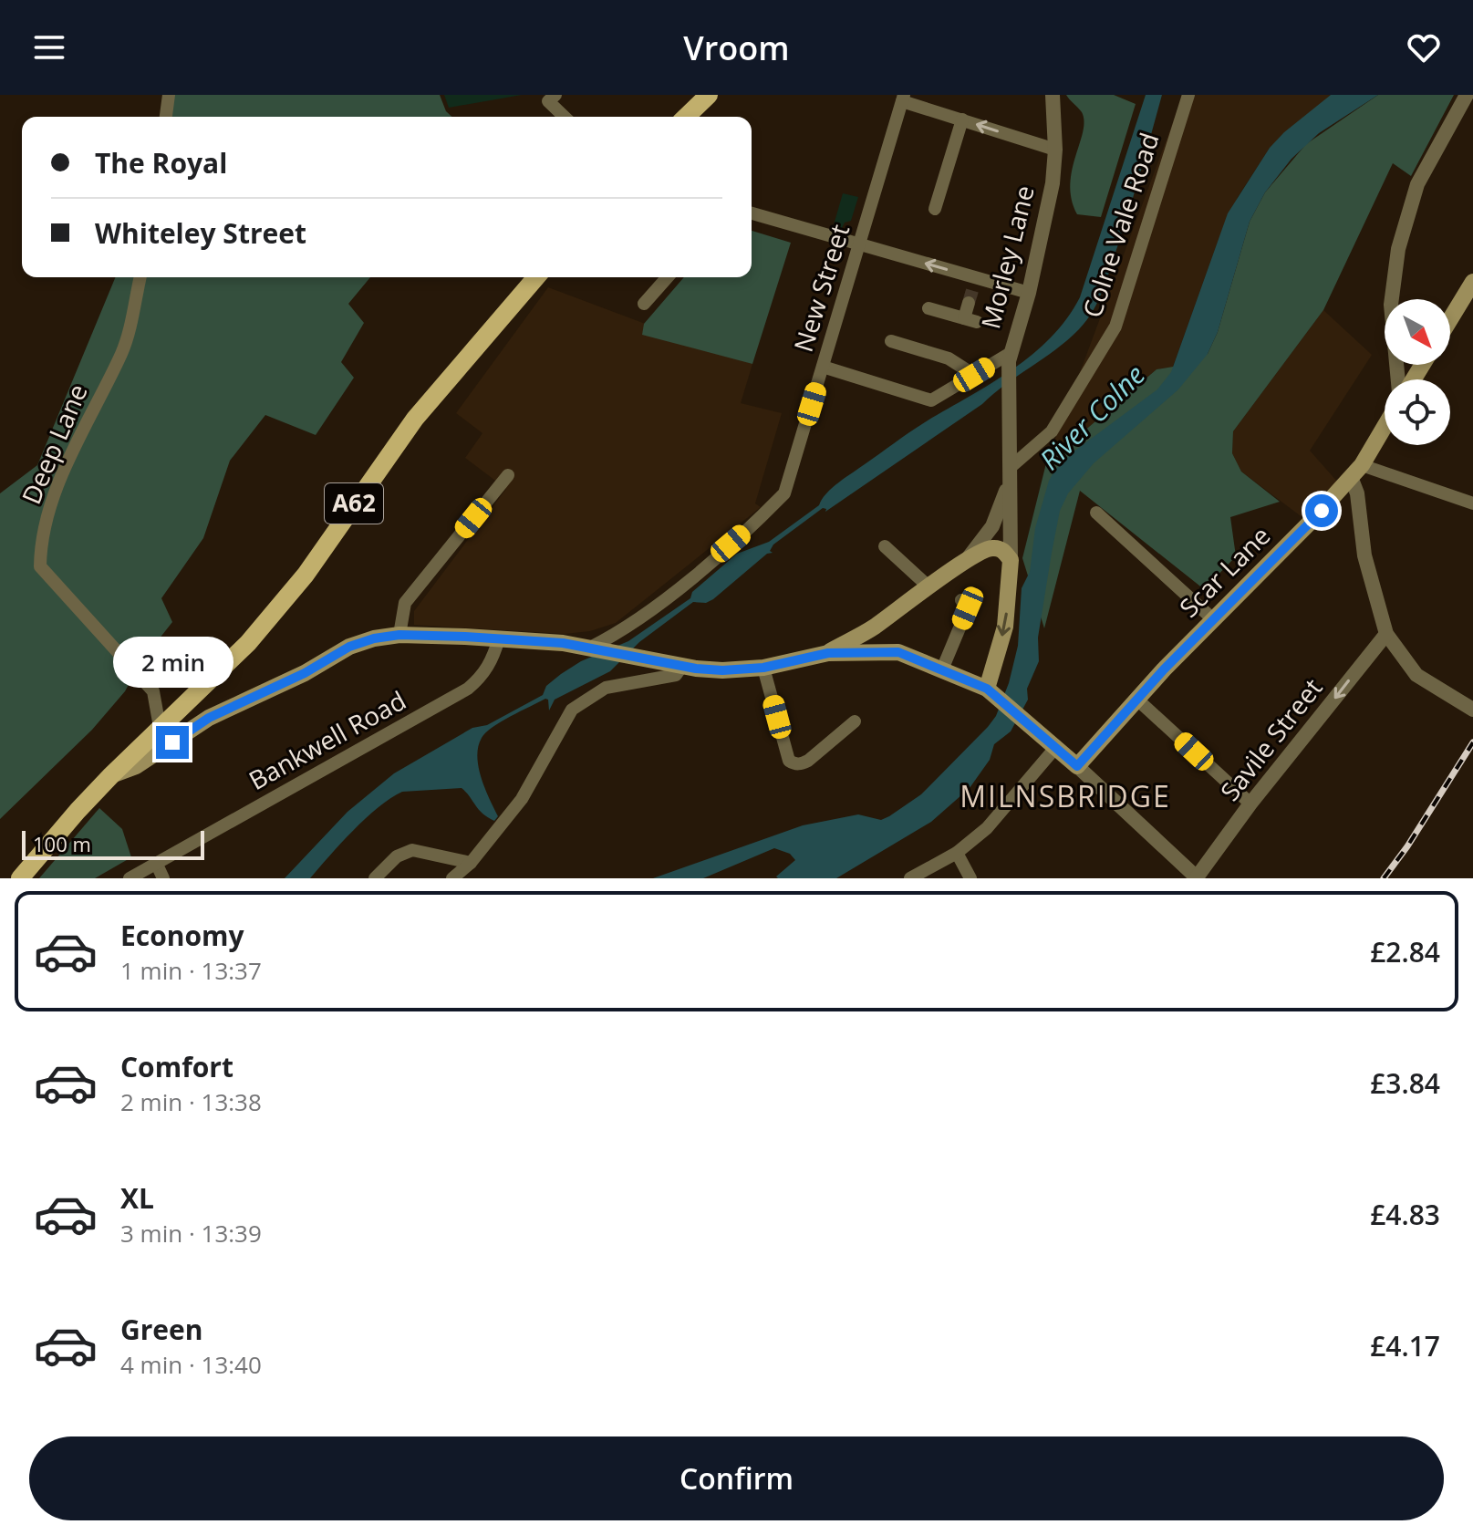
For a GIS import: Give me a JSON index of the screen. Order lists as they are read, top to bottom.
{
  "streets": {
    "main road": ["Morley Lane", "A62", "Scar Lane"],
    "street": [
      "Colne Vale Road",
      "New Street",
      "Deep Lane",
      "Savile Street",
      "Bankwell Road"
    ]
  },
  "crossings": [
    ["Colne Vale Road", "Morley Lane"],
    ["Deep Lane", "A62"]
  ],
  "one_way": ["Savile Street"],
  "districts": ["MILNSBRIDGE"],
  "water": ["River Colne"],
  "scale_bar": "100 m",
  "north": "bottom right",
  "page": {
    "header": "Vroom",
    "banner": ["The Royal", "Whiteley Street"],
    "bubble": "2 min",
    "scale": "100 m",
    "list": [
      {
        "name": "Economy",
        "note": "1 min · 13:37",
        "value": "£2.84"
      },
      {
        "name": "Comfort",
        "note": "2 min · 13:38",
        "value": "£3.84"
      },
      {
        "name": "XL",
        "note": "3 min · 13:39",
        "value": "£4.83"
      },
      {
        "name": "Green",
        "note": "4 min · 13:40",
        "value": "£4.17"
      }
    ],
    "buttons": "Confirm"
  }
}
